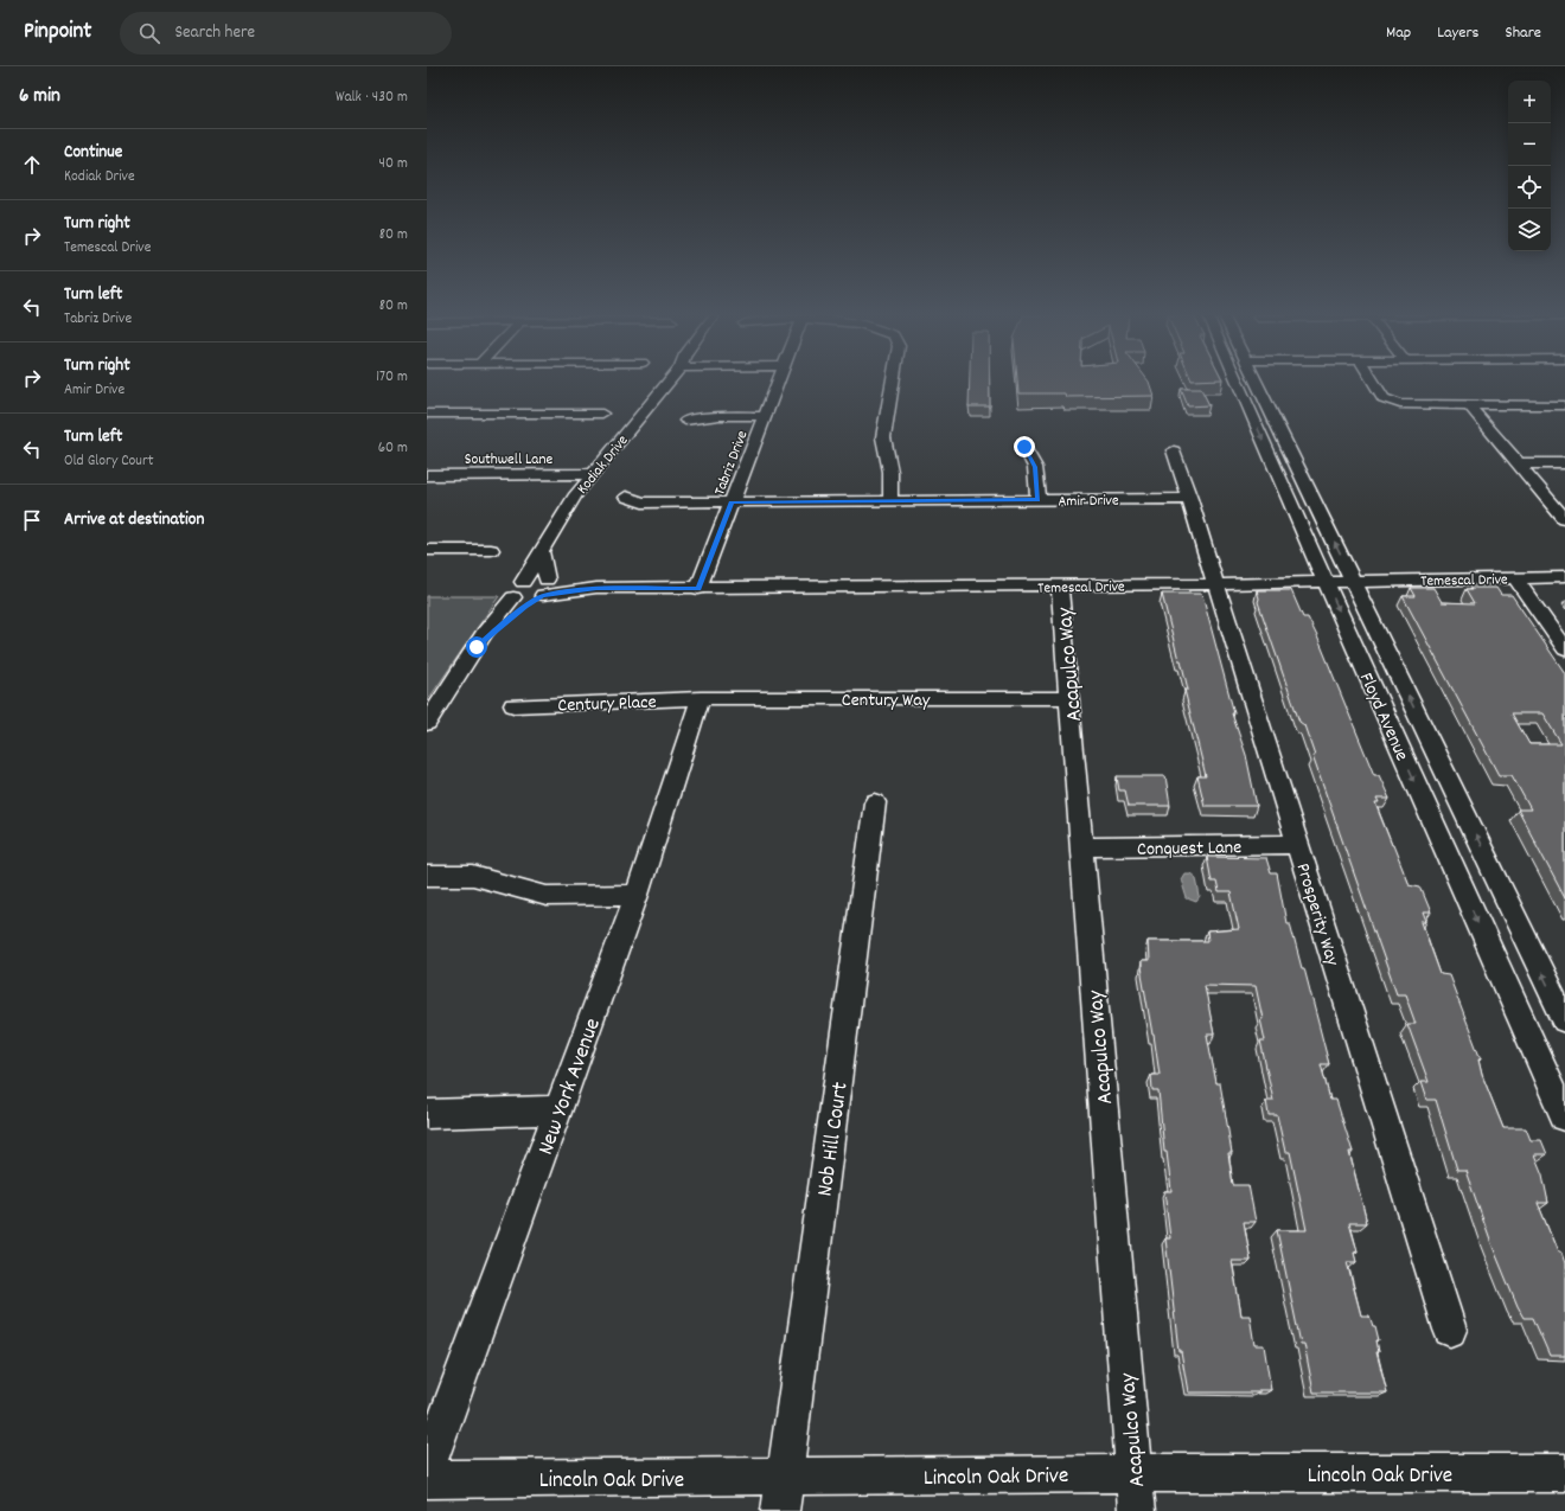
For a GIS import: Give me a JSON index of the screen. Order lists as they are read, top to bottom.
{
  "streets": {
    "street": [
      "Southwell Lane",
      "Tabriz Drive",
      "Kodiak Drive",
      "Amir Drive",
      "Temescal Drive",
      "Acapulco Way",
      "Century Way",
      "Century Place",
      "Floyd Avenue",
      "Conquest Lane",
      "Prosperity Way",
      "New York Avenue",
      "Nob Hill Court",
      "Lincoln Oak Drive"
    ]
  },
  "crossings": [
    ["Southwell Lane", "Kodiak Drive"],
    ["Tabriz Drive", "Amir Drive"],
    ["Tabriz Drive", "Temescal Drive"],
    ["Amir Drive", "Prosperity Way"],
    ["Temescal Drive", "Acapulco Way"],
    ["Temescal Drive", "Floyd Avenue"],
    ["Temescal Drive", "Prosperity Way"],
    ["Acapulco Way", "Century Way"],
    ["Acapulco Way", "Conquest Lane"],
    ["Acapulco Way", "Lincoln Oak Drive"],
    ["Century Way", "Century Place"],
    ["Century Way", "New York Avenue"],
    ["Century Place", "New York Avenue"],
    ["Conquest Lane", "Prosperity Way"],
    ["Nob Hill Court", "Lincoln Oak Drive"]
  ],
  "page": {
    "header": "Pinpoint",
    "search": "Search here",
    "nav": ["Map", "Layers", "Share"],
    "heading": ["6 min", "Walk · 430 m"],
    "map_buttons": ["+", "−"],
    "list": [
      ["Continue", "Kodiak Drive", "40 m"],
      ["Turn right", "Temescal Drive", "80 m"],
      ["Turn left", "Tabriz Drive", "80 m"],
      ["Turn right", "Amir Drive", "170 m"],
      ["Turn left", "Old Glory Court", "60 m"],
      "Arrive at destination"
    ]
  }
}
